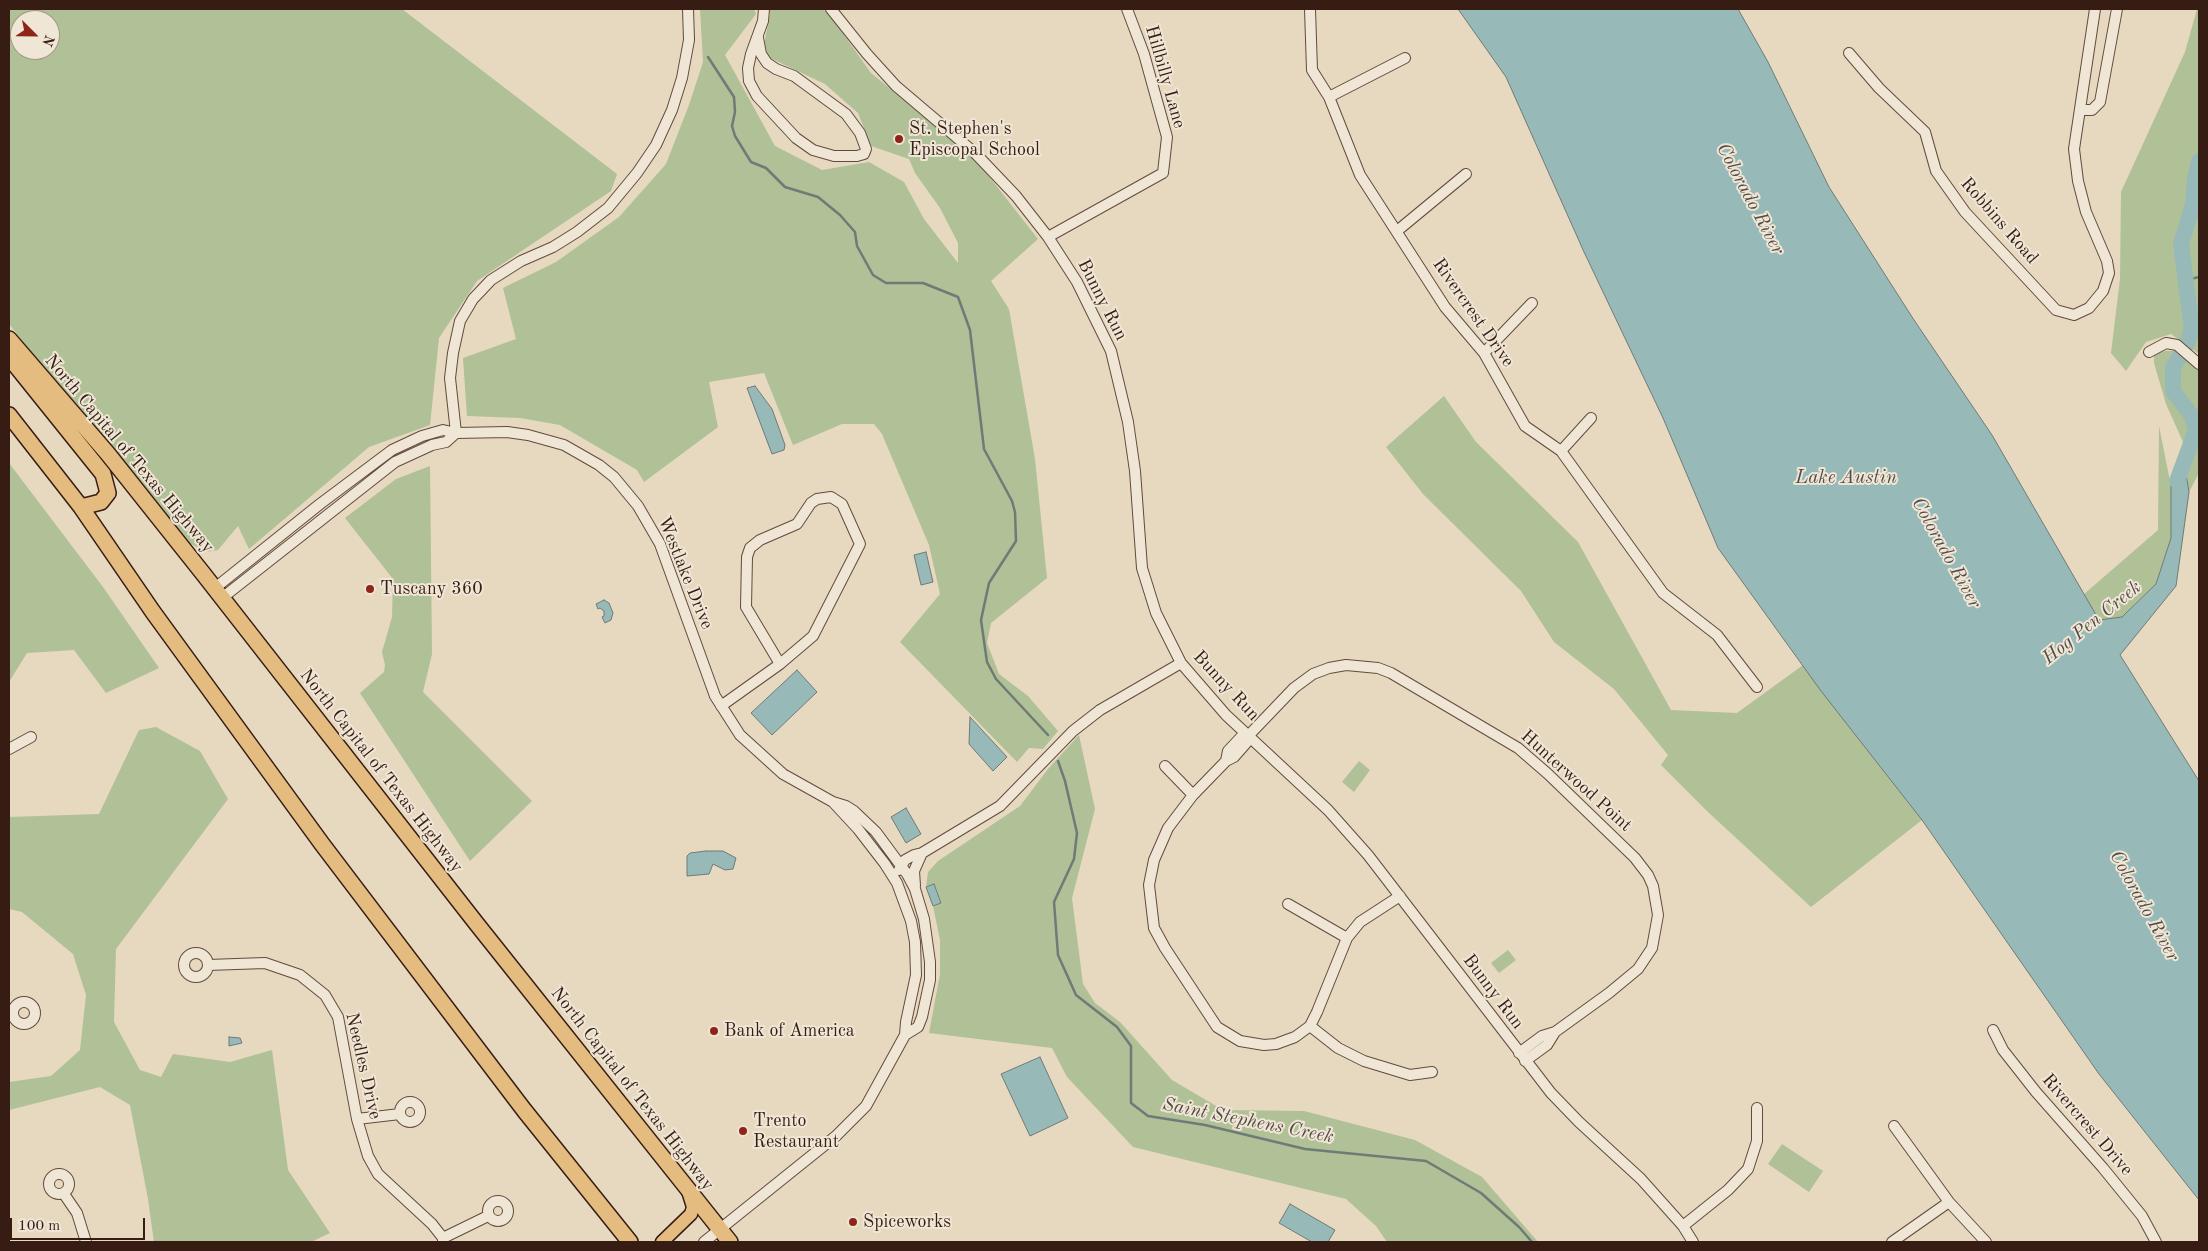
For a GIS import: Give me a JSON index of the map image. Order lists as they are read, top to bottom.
{
  "streets": {
    "highway": ["North Capital of Texas Highway"],
    "street": [
      "Hillbilly Lane",
      "Robbins Road",
      "Bunny Run",
      "Rivercrest Drive",
      "Westlake Drive",
      "Hunterwood Point",
      "Needles Drive"
    ]
  },
  "crossings": [
    ["Hillbilly Lane", "Bunny Run"],
    ["Bunny Run", "Hunterwood Point"],
    ["North Capital of Texas Highway", "Westlake Drive"]
  ],
  "water": [
    "Colorado River",
    "Lake Austin",
    "Hog Pen Creek",
    "Saint Stephens Creek"
  ],
  "places": [
    "St. Stephen's Episcopal School",
    "Tuscany 360",
    "Bank of America",
    "Trento Restaurant",
    "Spiceworks"
  ],
  "scale_bar": "100 m",
  "north": "bottom right"
}
